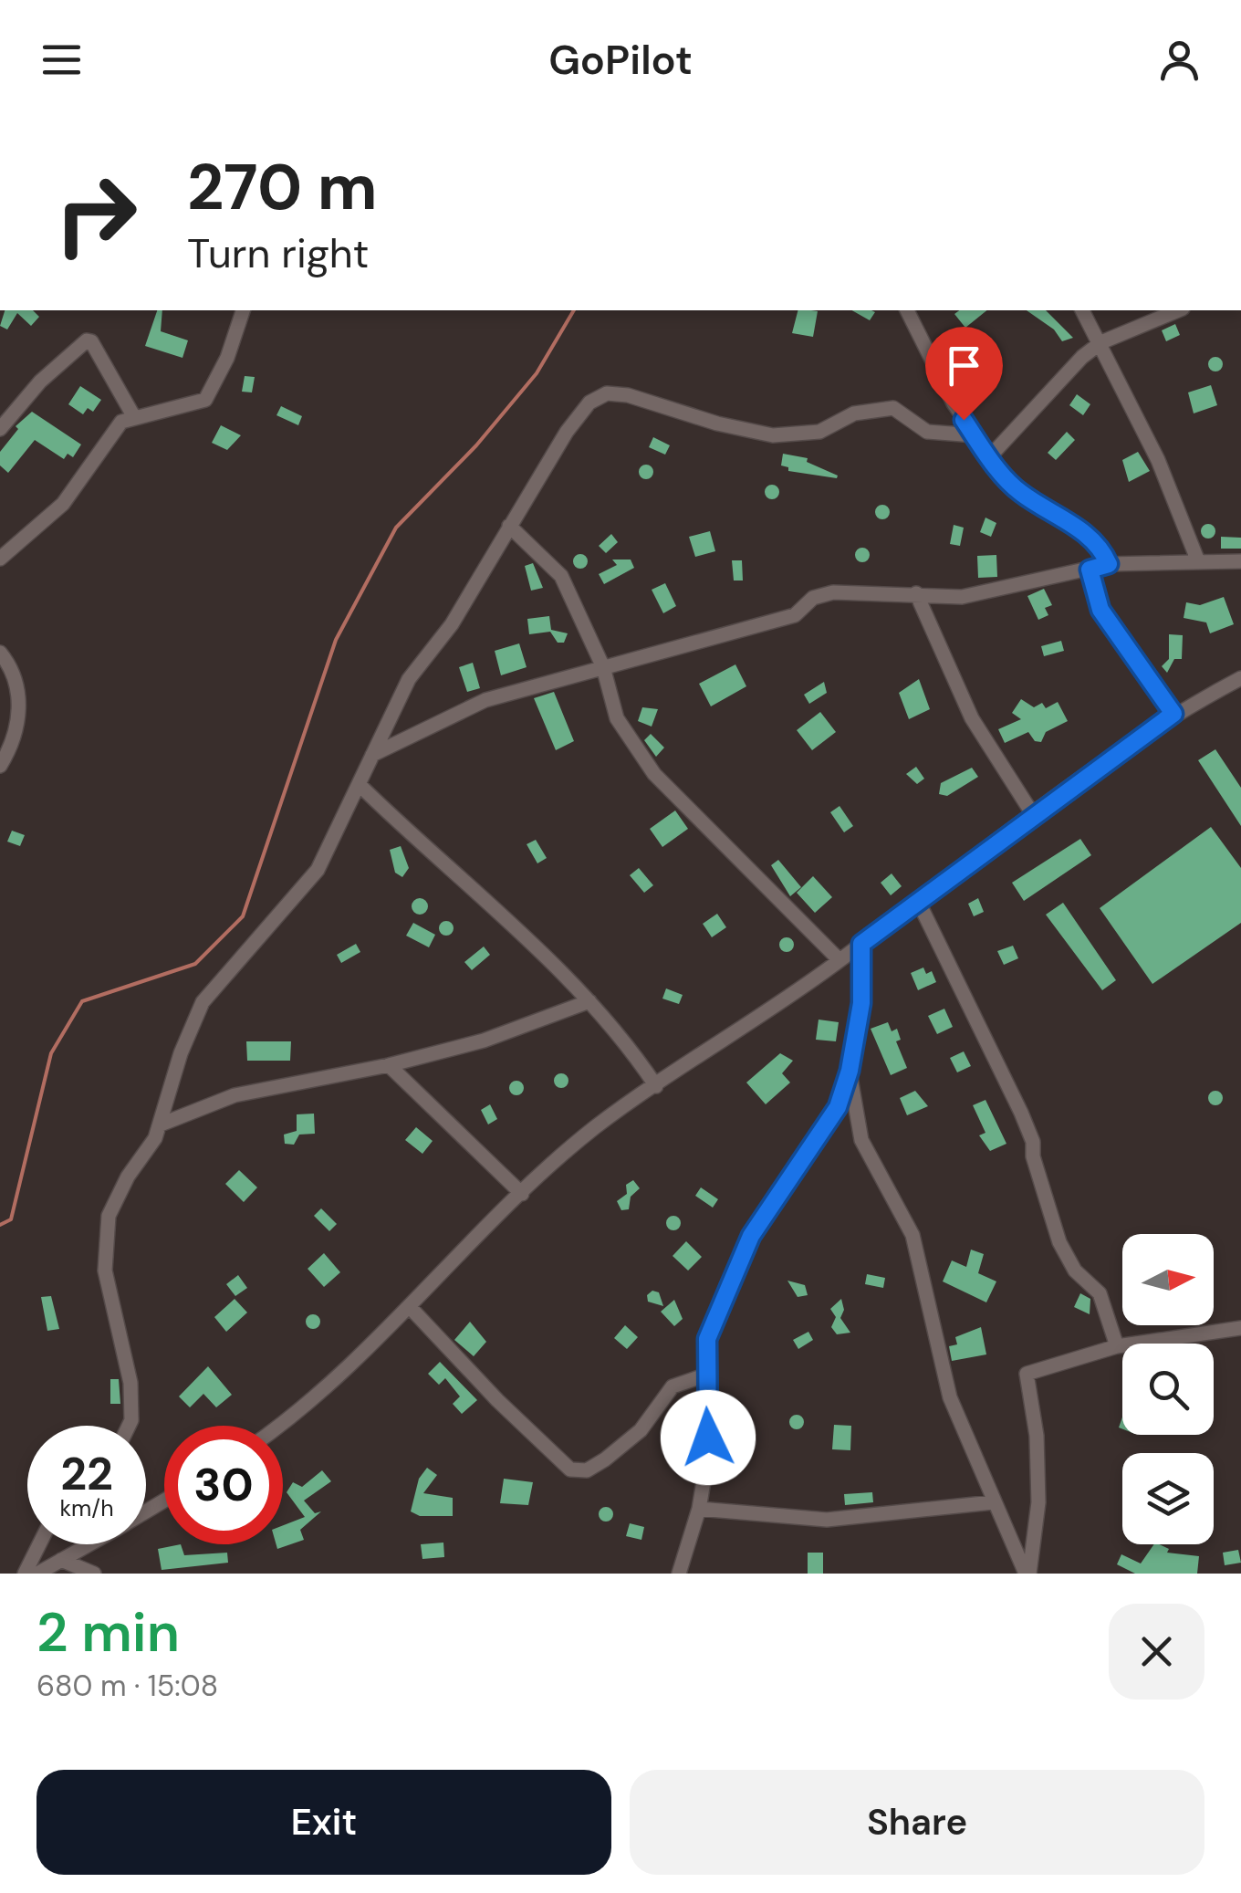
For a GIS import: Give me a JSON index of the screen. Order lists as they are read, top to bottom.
{
  "north": "right",
  "page": {
    "header": "GoPilot",
    "turn": ["270 m", "Turn right"],
    "speed": "22 km/h",
    "limit": "30",
    "heading": ["2 min", "680 m · 15:08"],
    "buttons": ["Exit", "Share"]
  }
}
